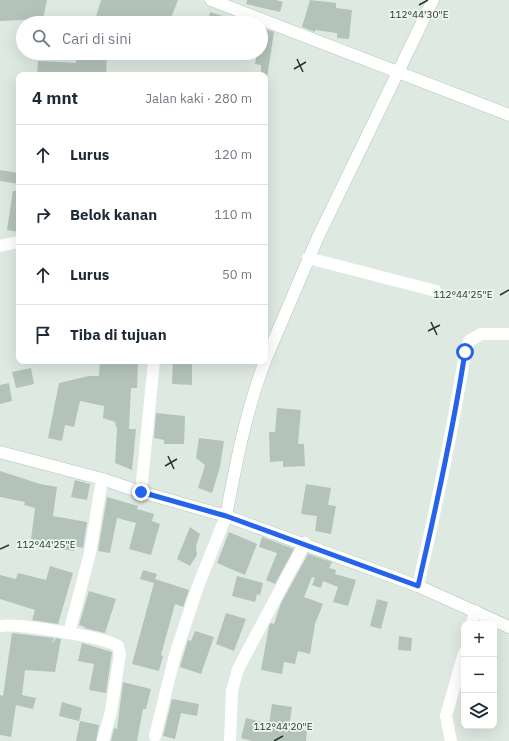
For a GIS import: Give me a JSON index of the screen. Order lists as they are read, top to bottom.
{
  "page": {
    "search": "Cari di sini",
    "heading": ["4 mnt", "Jalan kaki · 280 m"],
    "list": [
      ["Lurus", "120 m"],
      ["Belok kanan", "110 m"],
      ["Lurus", "50 m"],
      "Tiba di tujuan"
    ],
    "map_buttons": ["+", "−"]
  },
  "coordinates": ["112°44'30\"E", "112°44'25\"E", "112°44'20\"E"]
}
